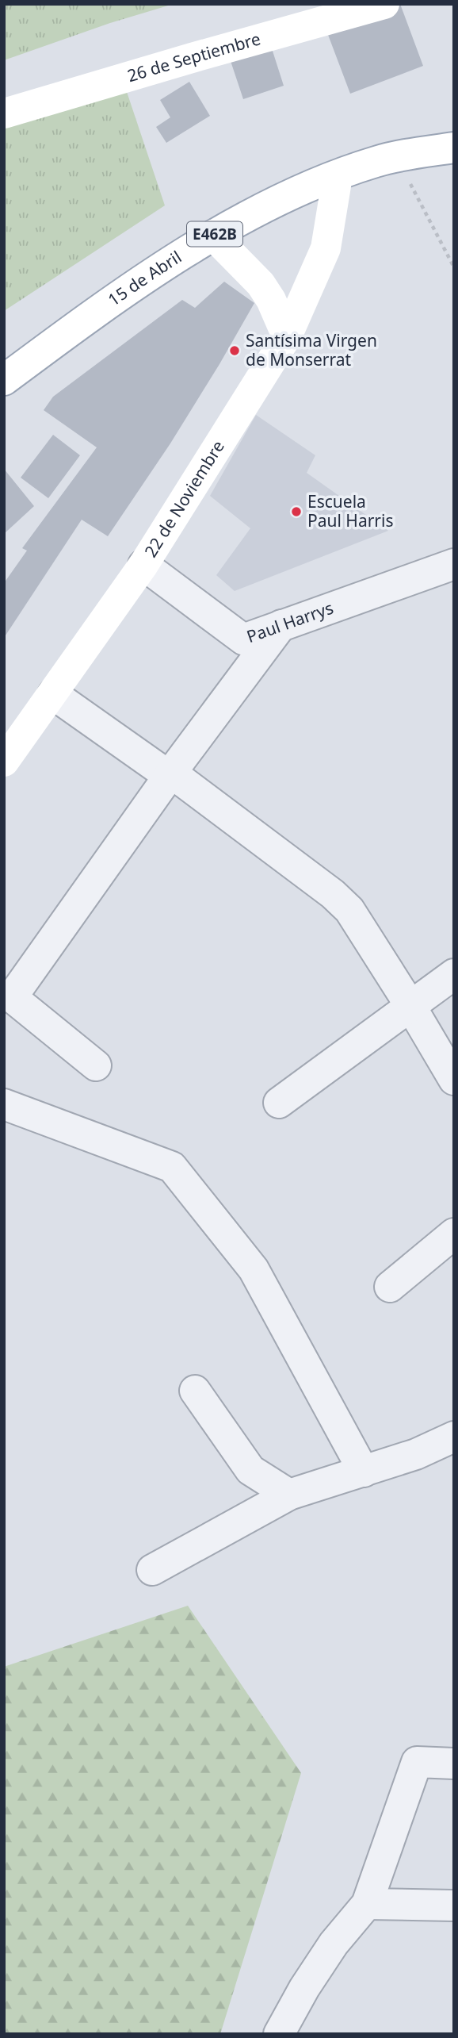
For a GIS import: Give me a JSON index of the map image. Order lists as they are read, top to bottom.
{
  "streets": {
    "street": [
      "26 de Septiembre",
      "E462B",
      "15 de Abril",
      "22 de Noviembre",
      "Paul Harrys"
    ]
  },
  "crossings": [
    ["15 de Abril", "22 de Noviembre"],
    ["22 de Noviembre", "Paul Harrys"]
  ],
  "places": ["Santísima Virgen de Monserrat", "Escuela Paul Harris"]
}
